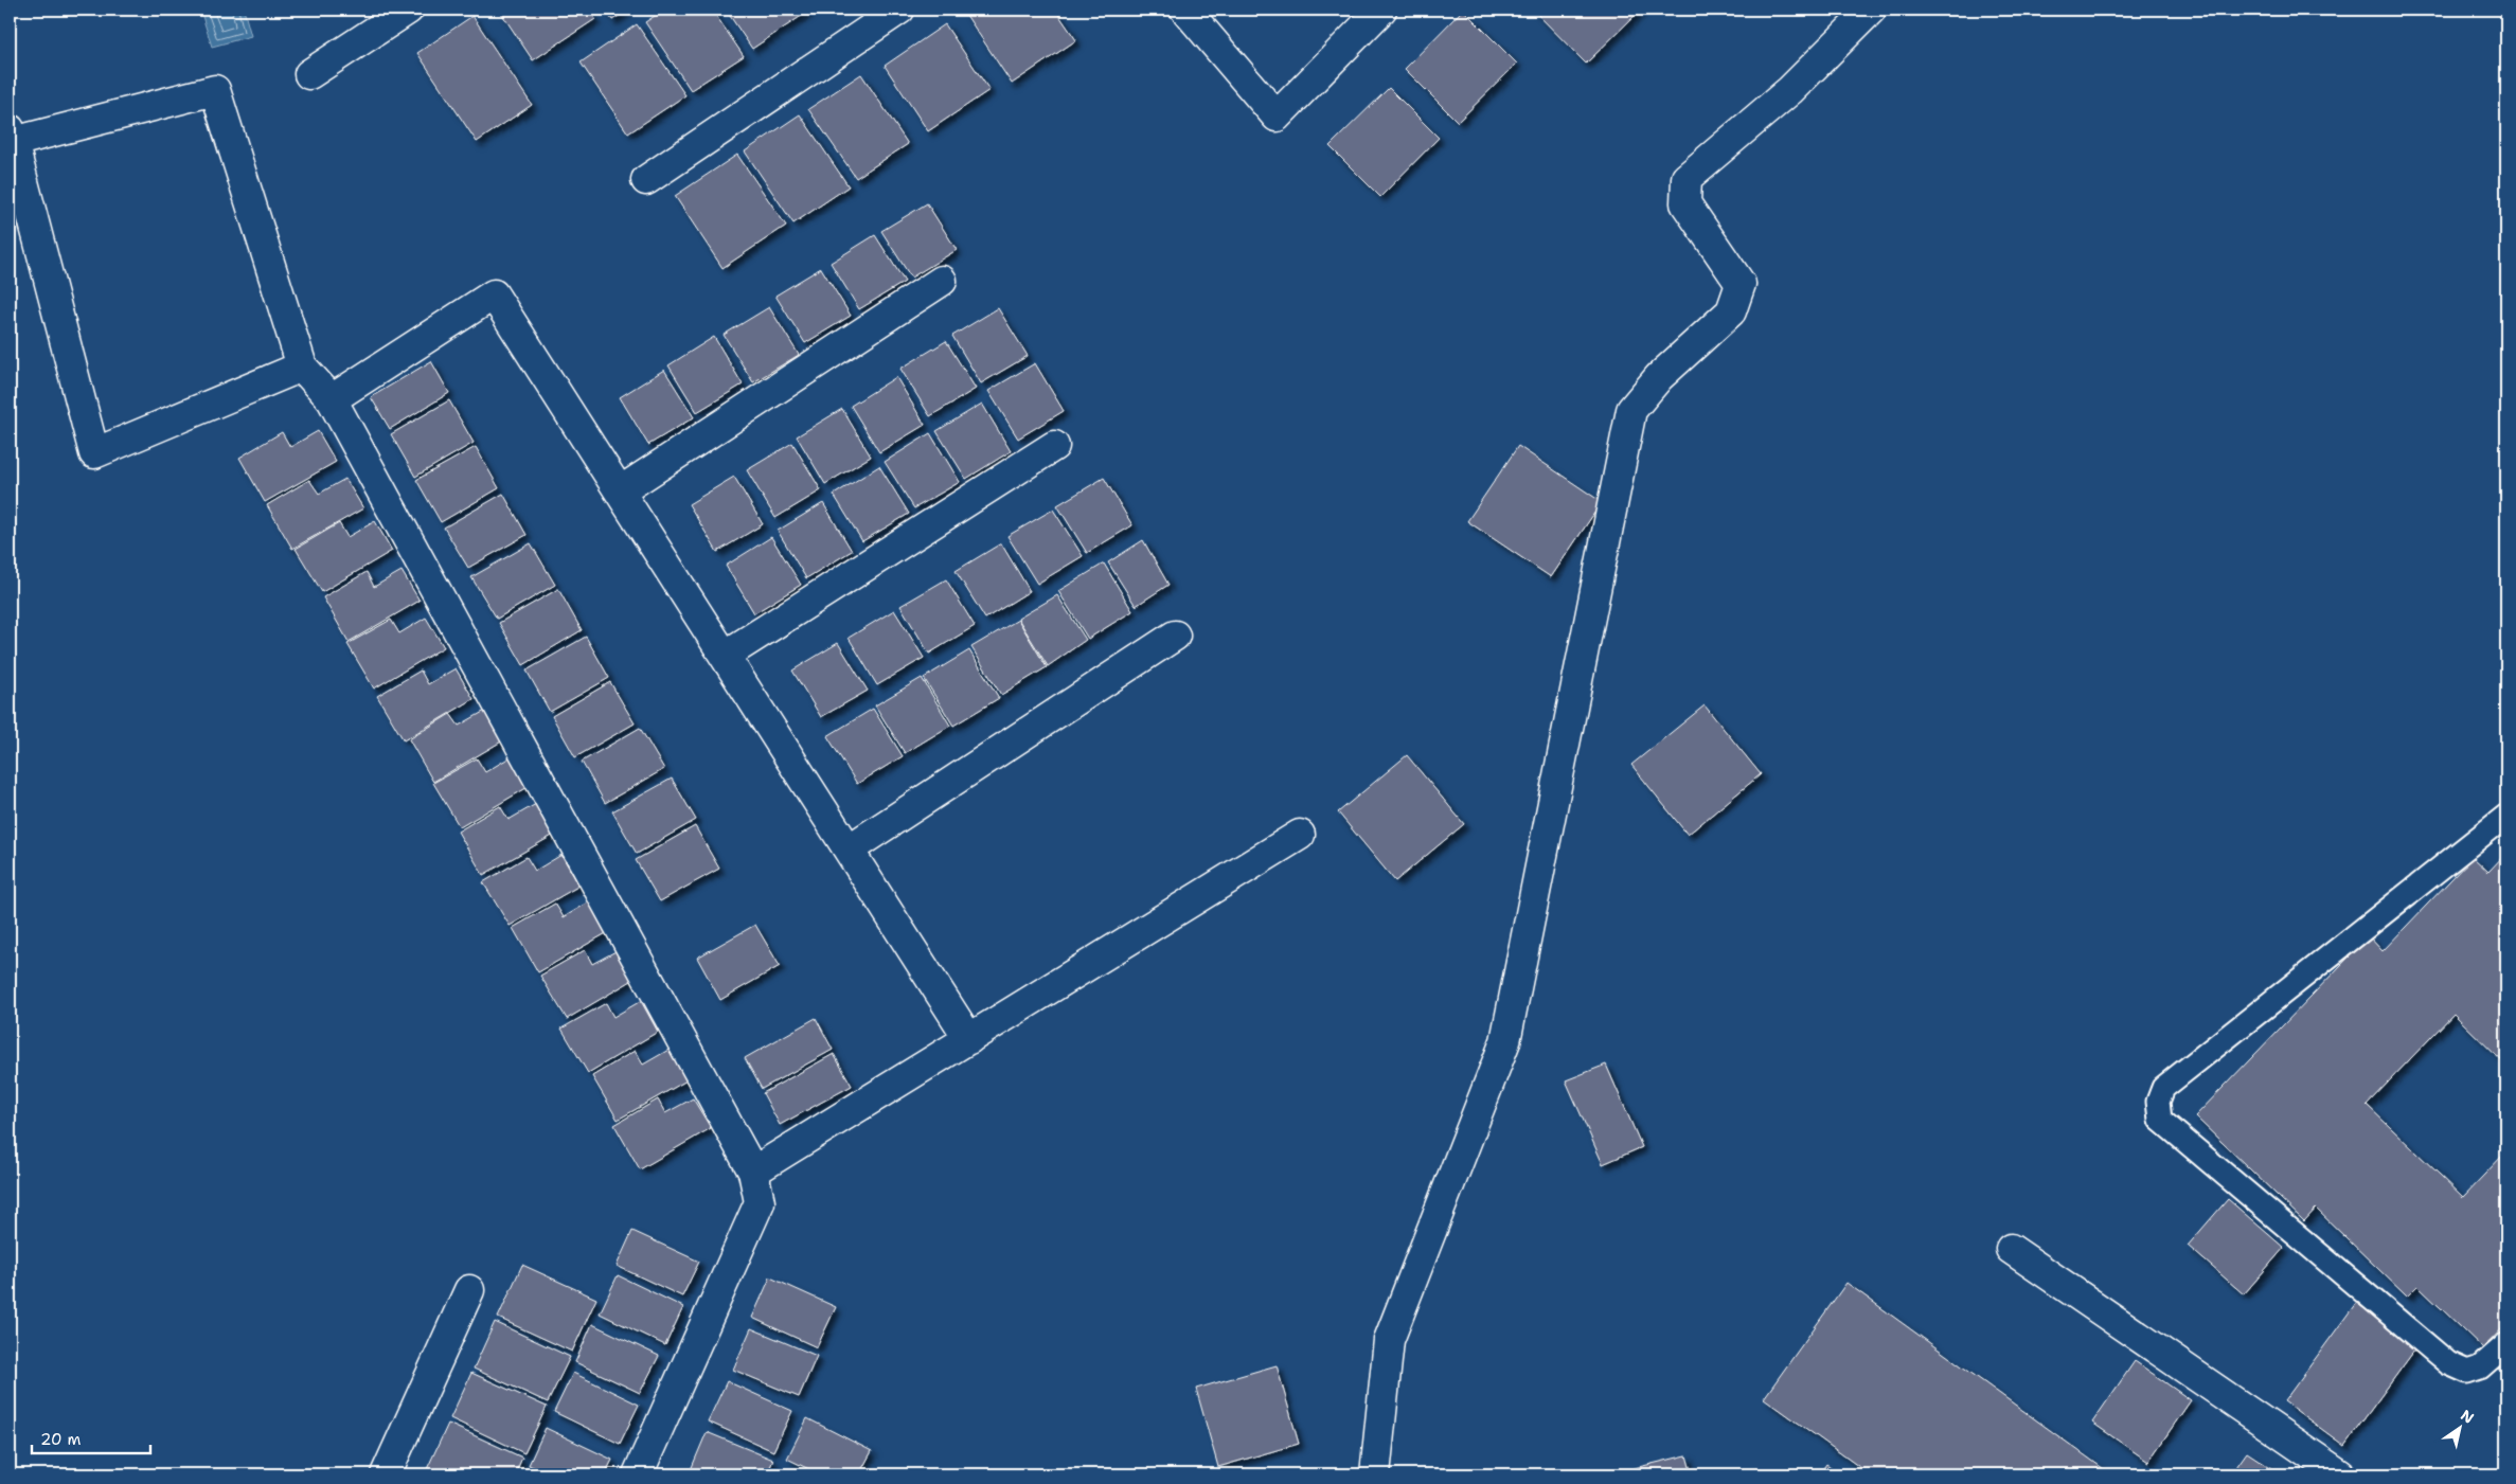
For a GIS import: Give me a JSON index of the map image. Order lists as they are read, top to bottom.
{
  "scale_bar": "20 m",
  "north": "top right"
}
